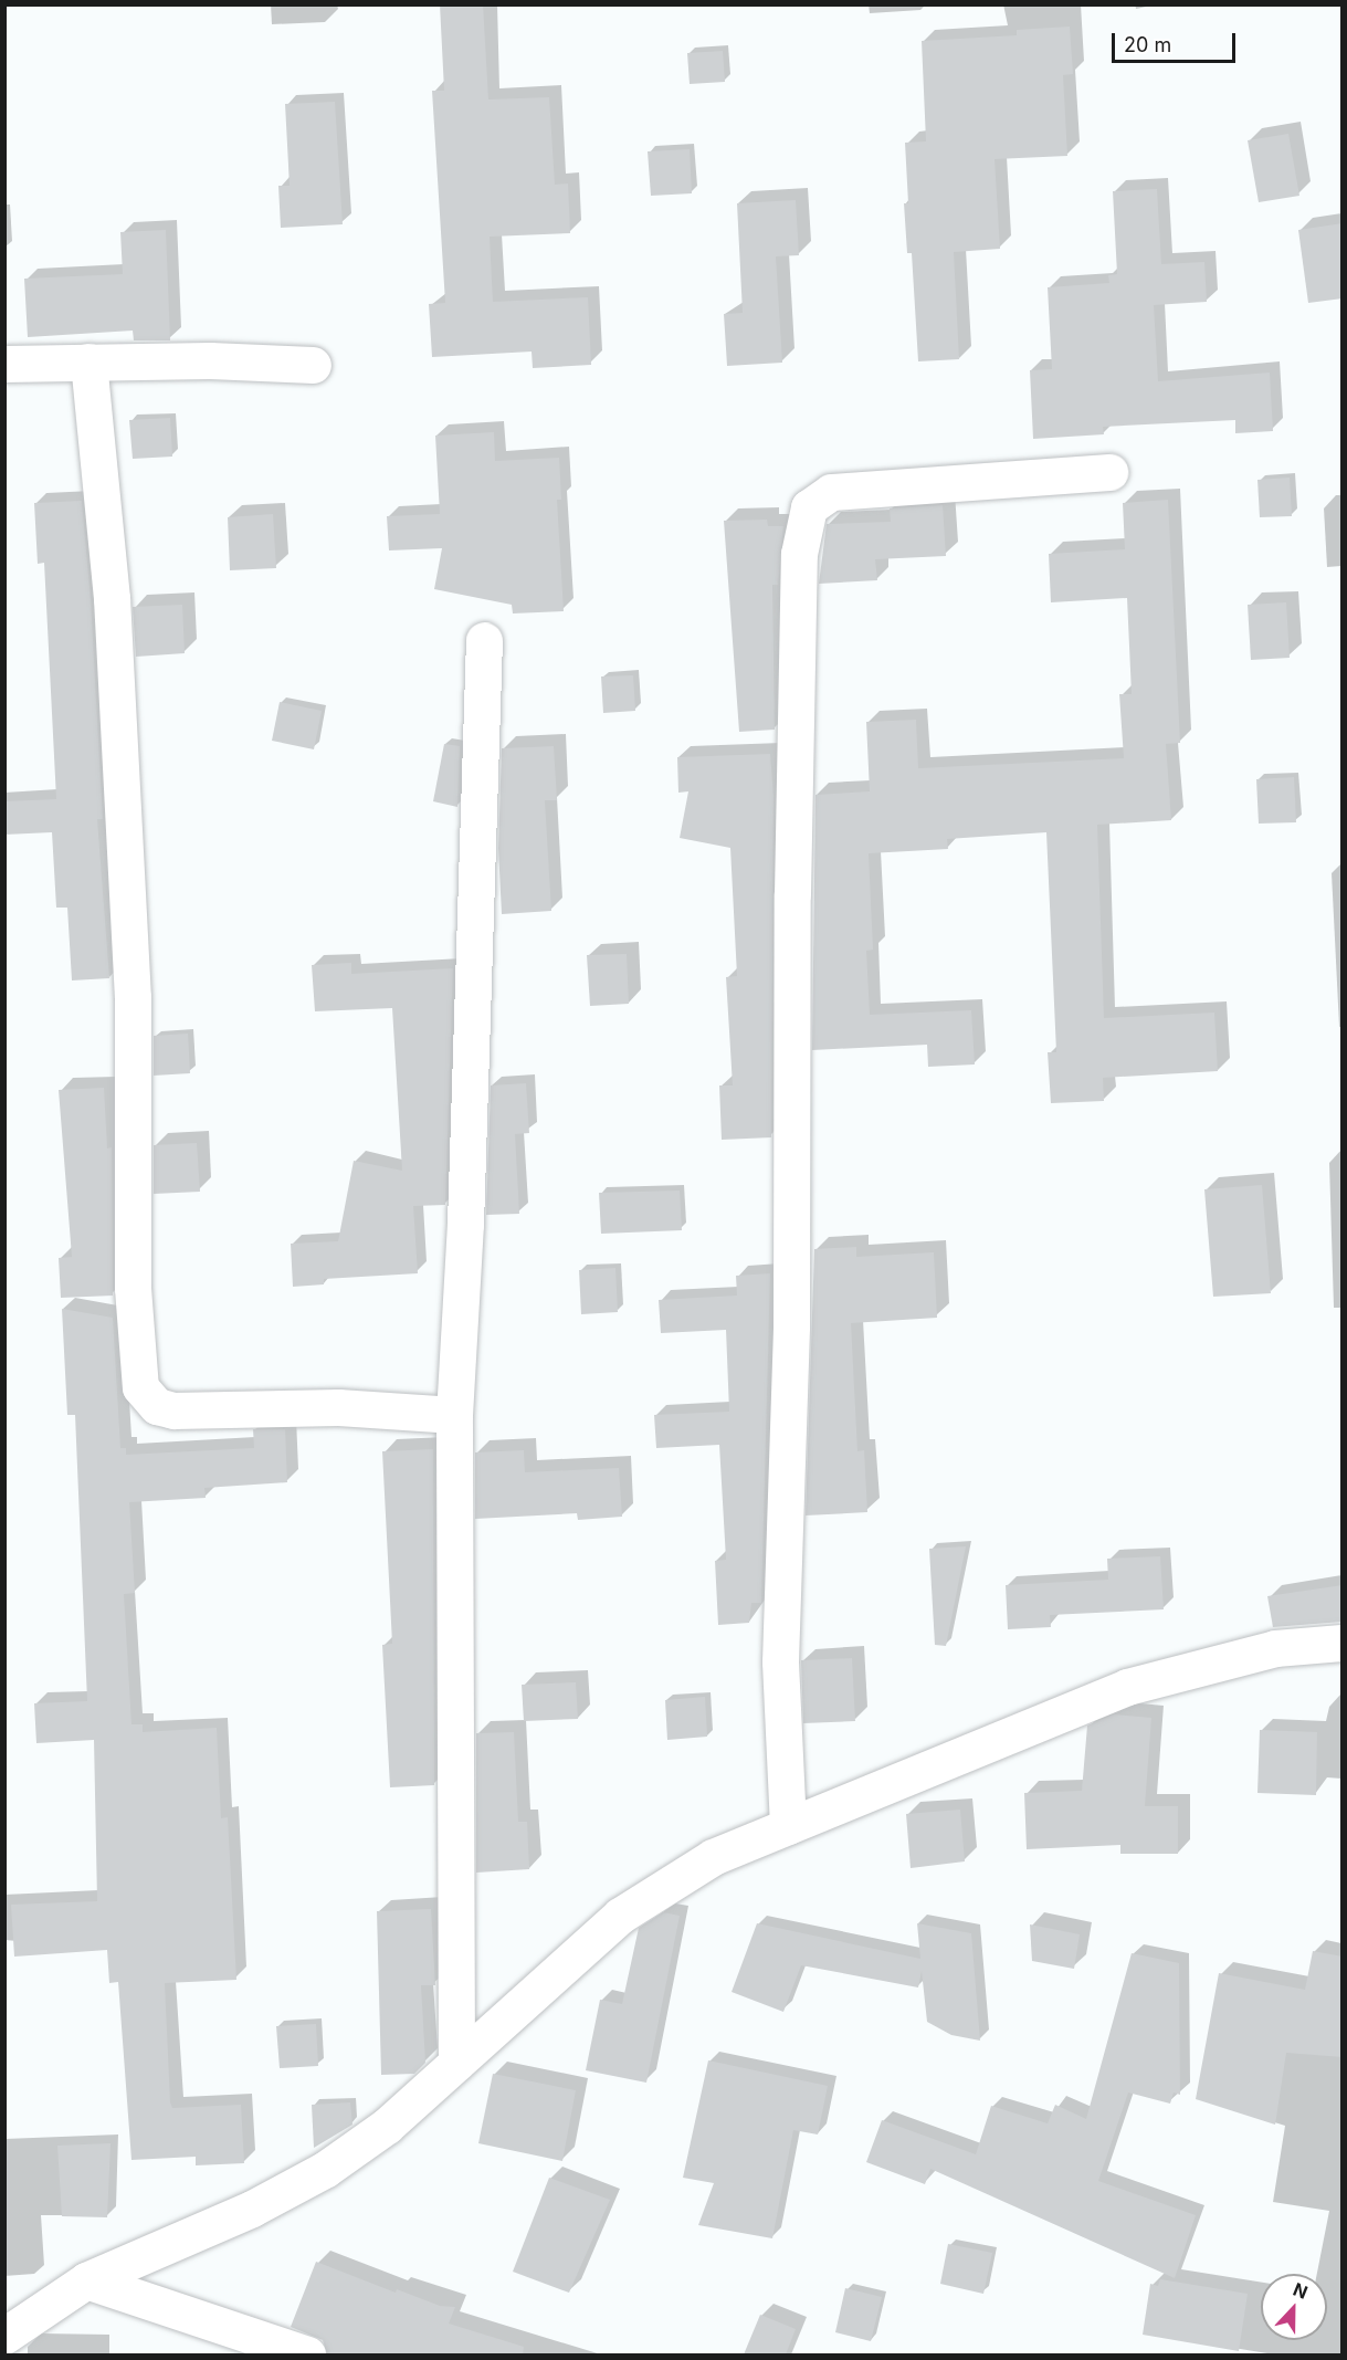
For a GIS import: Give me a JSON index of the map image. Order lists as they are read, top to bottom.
{
  "scale_bar": "20 m",
  "north": "top"
}
